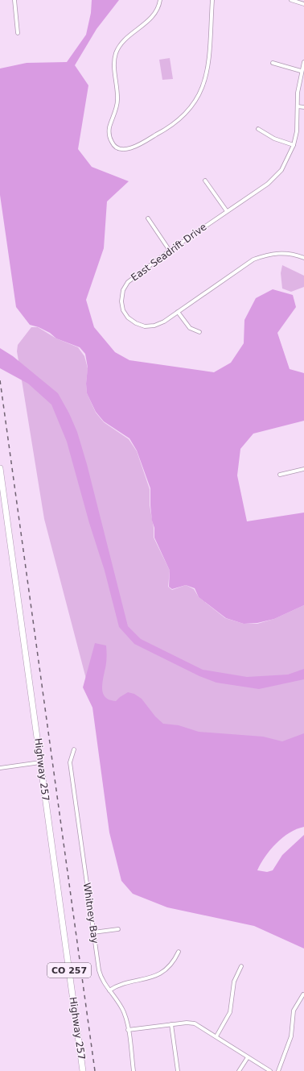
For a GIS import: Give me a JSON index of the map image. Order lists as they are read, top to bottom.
{
  "streets": {
    "main road": ["Highway 257", "CO 257"],
    "street": ["East Seadrift Drive", "Whitney Bay"]
  }
}
